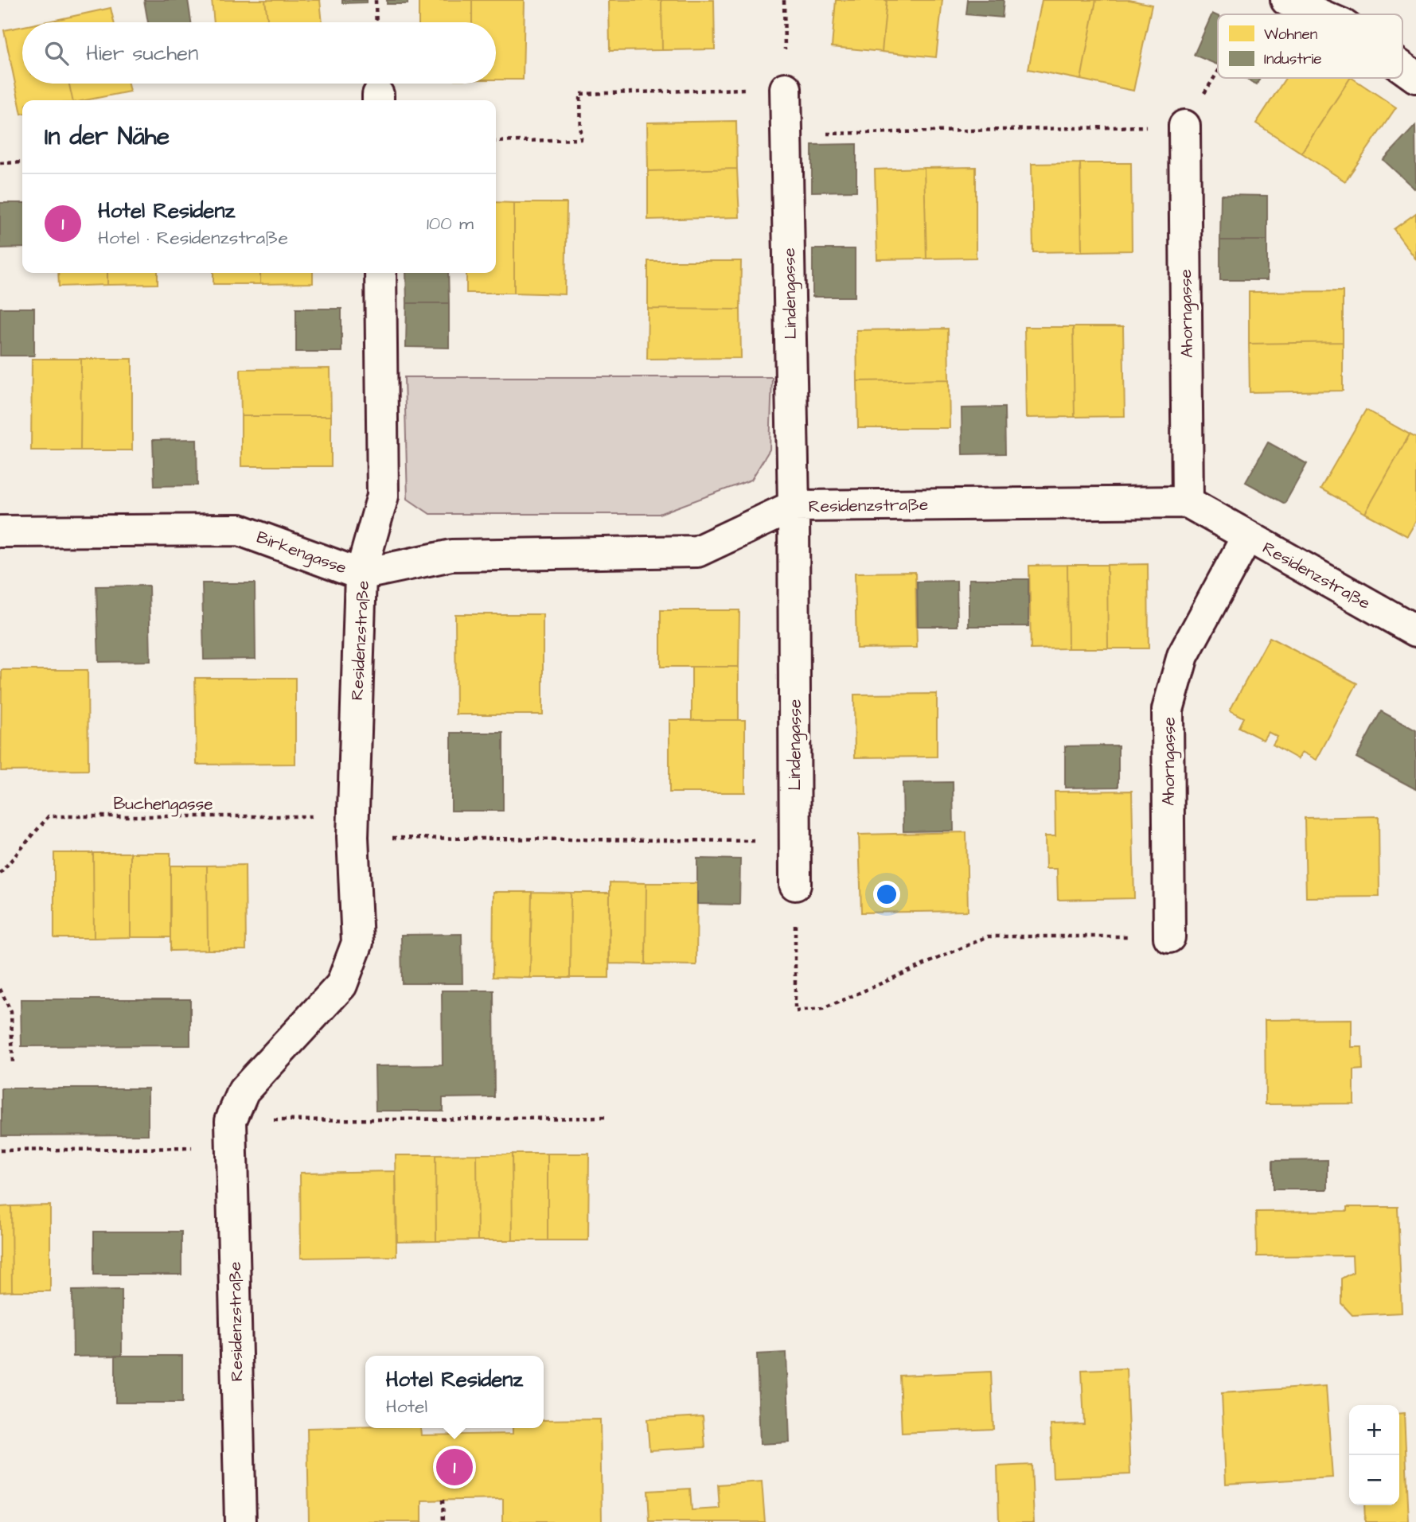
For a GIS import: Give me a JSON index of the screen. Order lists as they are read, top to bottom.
{
  "streets": {
    "street": [
      "Lindengasse",
      "Ahorngasse",
      "Residenzstraße",
      "Birkengasse"
    ],
    "path": ["Buchengasse"]
  },
  "crossings": [
    ["Lindengasse", "Residenzstraße"],
    ["Ahorngasse", "Residenzstraße"],
    ["Residenzstraße", "Birkengasse"],
    ["Residenzstraße", "Buchengasse"]
  ],
  "legend": ["Wohnen", "Industrie"],
  "page": {
    "search": "Hier suchen",
    "heading": "In der Nähe",
    "list": [
      {
        "mark": "1",
        "name": "Hotel Residenz",
        "note": "Hotel · Residenzstraße",
        "value": "100 m"
      }
    ],
    "popup": ["Hotel Residenz", "Hotel"],
    "map_buttons": ["+", "−"],
    "pins": "1"
  }
}
